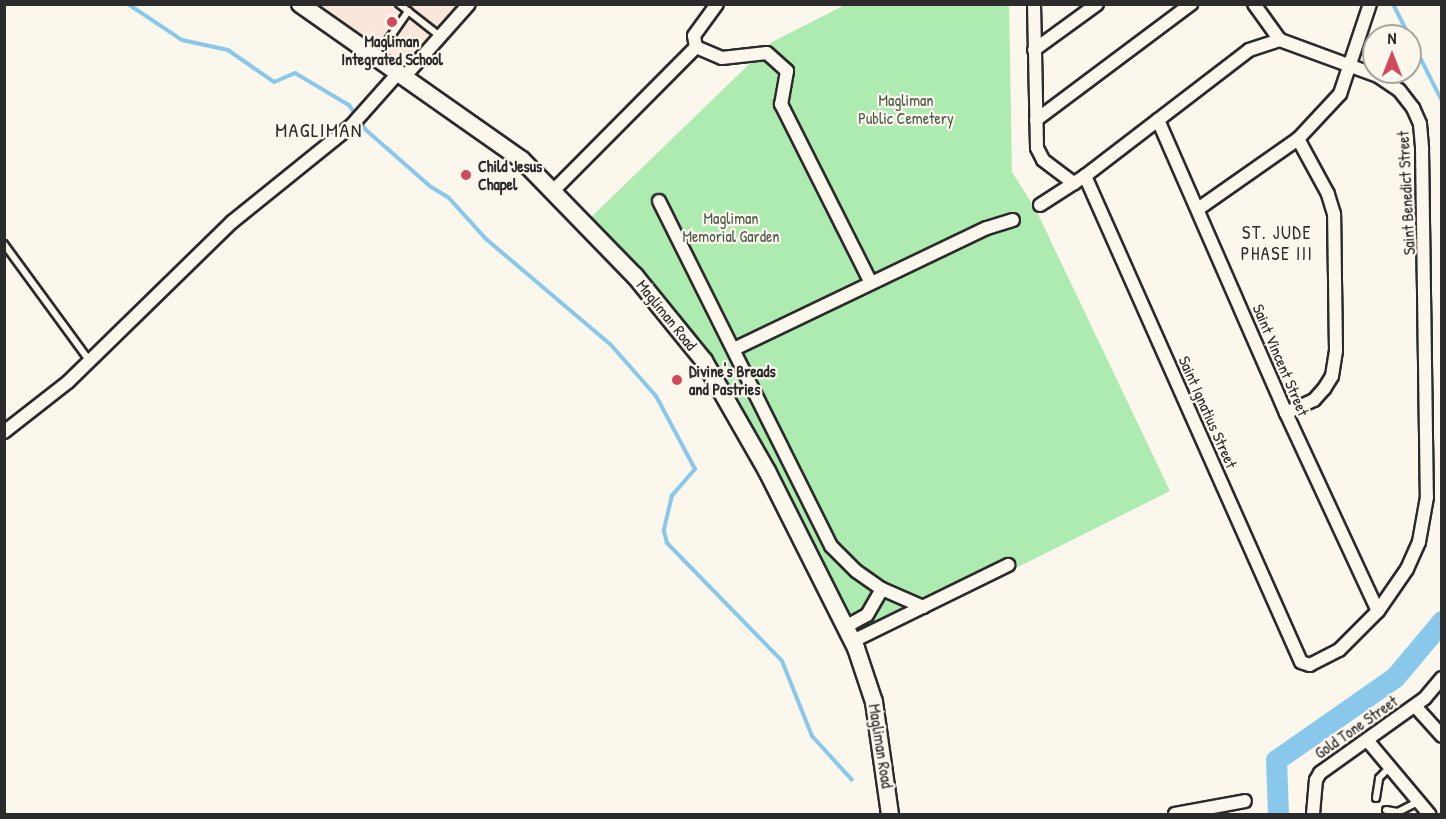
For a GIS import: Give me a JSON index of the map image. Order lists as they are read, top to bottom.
{
  "streets": {
    "street": [
      "Saint Benedict Street",
      "Magliman Road",
      "Saint Vincent Street",
      "Saint Ignatius Street",
      "Gold Tone Street"
    ]
  },
  "crossings": [
    ["Saint Benedict Street", "Saint Vincent Street"],
    ["Saint Benedict Street", "Saint Ignatius Street"]
  ],
  "districts": ["MAGLIMAN", "ST. JUDE PHASE III"],
  "parks": ["Magliman Public Cemetery", "Magliman Memorial Garden"],
  "places": ["Magliman Integrated School", "Child Jesus Chapel", "Divine's Breads and Pastries"],
  "north": "top"
}
